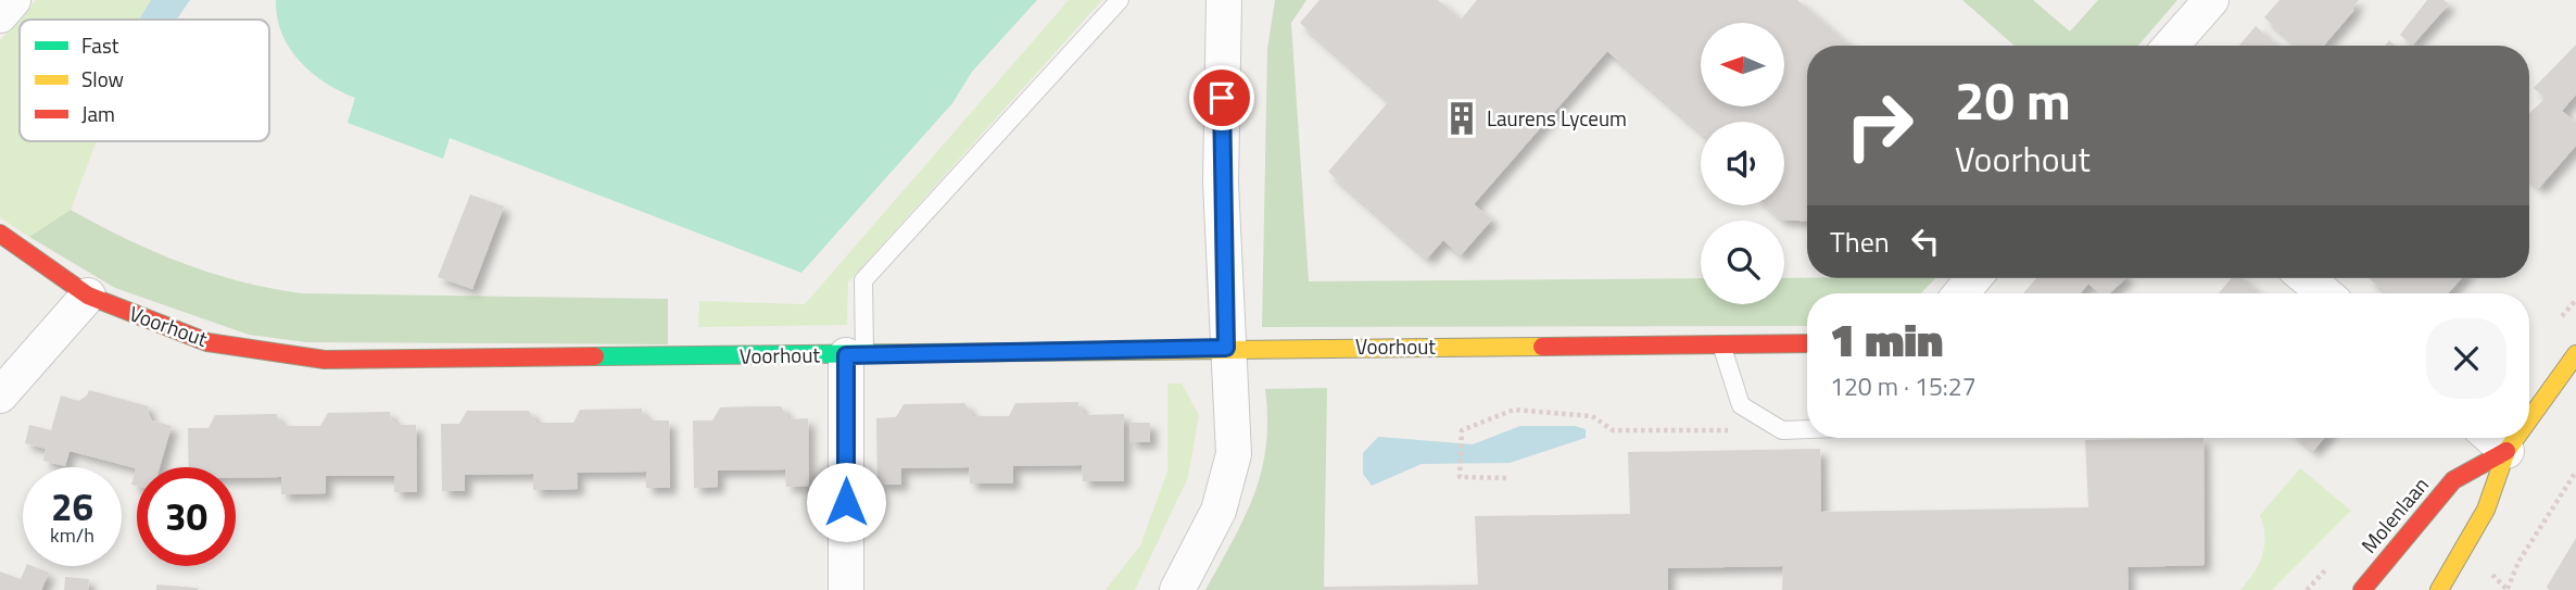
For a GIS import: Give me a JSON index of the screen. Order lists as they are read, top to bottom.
{
  "streets": {
    "street": ["Voorhout", "Molenlaan"]
  },
  "places": {
    "building": ["Laurens Lyceum"]
  },
  "legend": ["Fast", "Slow", "Jam"],
  "north": "left",
  "page": {
    "turn": ["20 m", "Voorhout"],
    "then": "Then",
    "heading": ["1 min", "120 m · 15:27"],
    "speed": "26 km/h",
    "limit": "30"
  }
}
